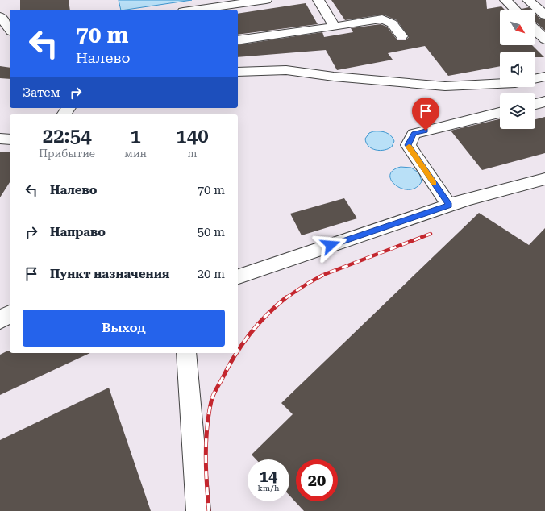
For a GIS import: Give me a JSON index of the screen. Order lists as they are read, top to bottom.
{
  "north": "bottom right",
  "page": {
    "turn": ["70 m", "Налево"],
    "then": "Затем",
    "eta": [
      "22:54",
      "Прибытие",
      "1",
      "мин",
      "140",
      "m"
    ],
    "list": [
      {
        "name": "Налево",
        "value": "70 m"
      },
      {
        "name": "Направо",
        "value": "50 m"
      },
      {
        "name": "Пункт назначения",
        "value": "20 m"
      }
    ],
    "buttons": "Выход",
    "speed": "14 km/h",
    "limit": "20"
  }
}
